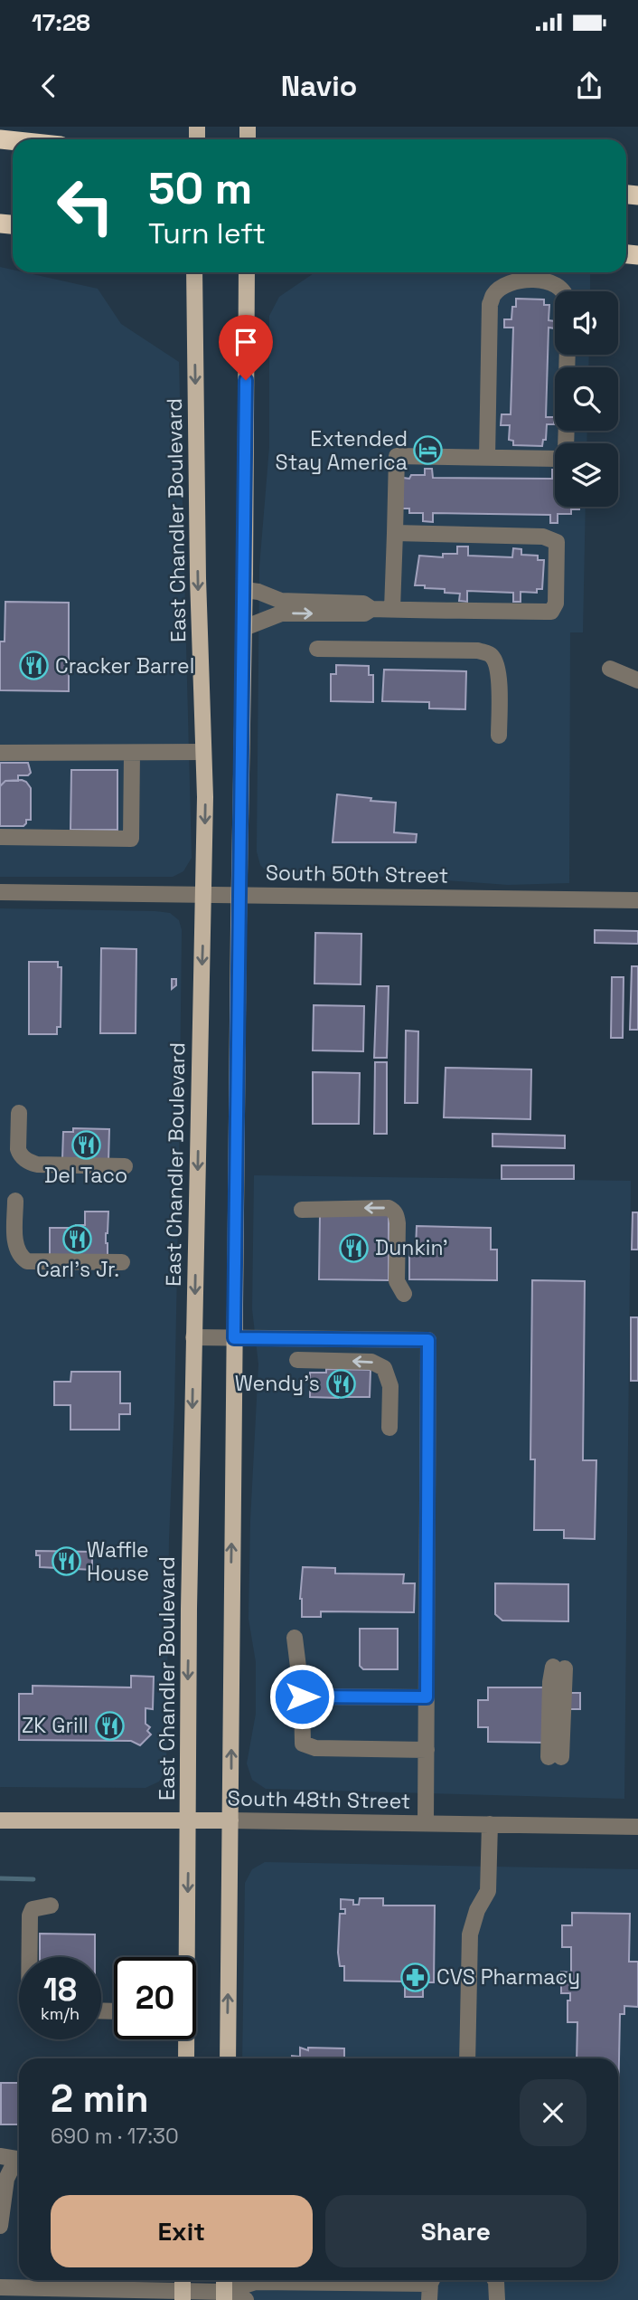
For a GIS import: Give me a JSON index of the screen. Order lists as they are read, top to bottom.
{
  "streets": {
    "main road": ["East Chandler Boulevard", "South 48th Street"],
    "street": ["South 50th Street"]
  },
  "crossings": [
    ["East Chandler Boulevard", "South 50th Street"],
    ["East Chandler Boulevard", "South 48th Street"]
  ],
  "places": {
    "hotel": ["Extended Stay America"],
    "restaurant": [
      "Cracker Barrel",
      "Del Taco",
      "Carl's Jr.",
      "Dunkin'",
      "Wendy's",
      "Waffle House",
      "ZK Grill"
    ],
    "pharmacy": ["CVS Pharmacy"]
  },
  "page": {
    "status": "17:28",
    "header": "Navio",
    "turn": ["50 m", "Turn left"],
    "speed": "18 km/h",
    "limit": "20",
    "heading": ["2 min", "690 m · 17:30"],
    "buttons": ["Exit", "Share"]
  }
}
